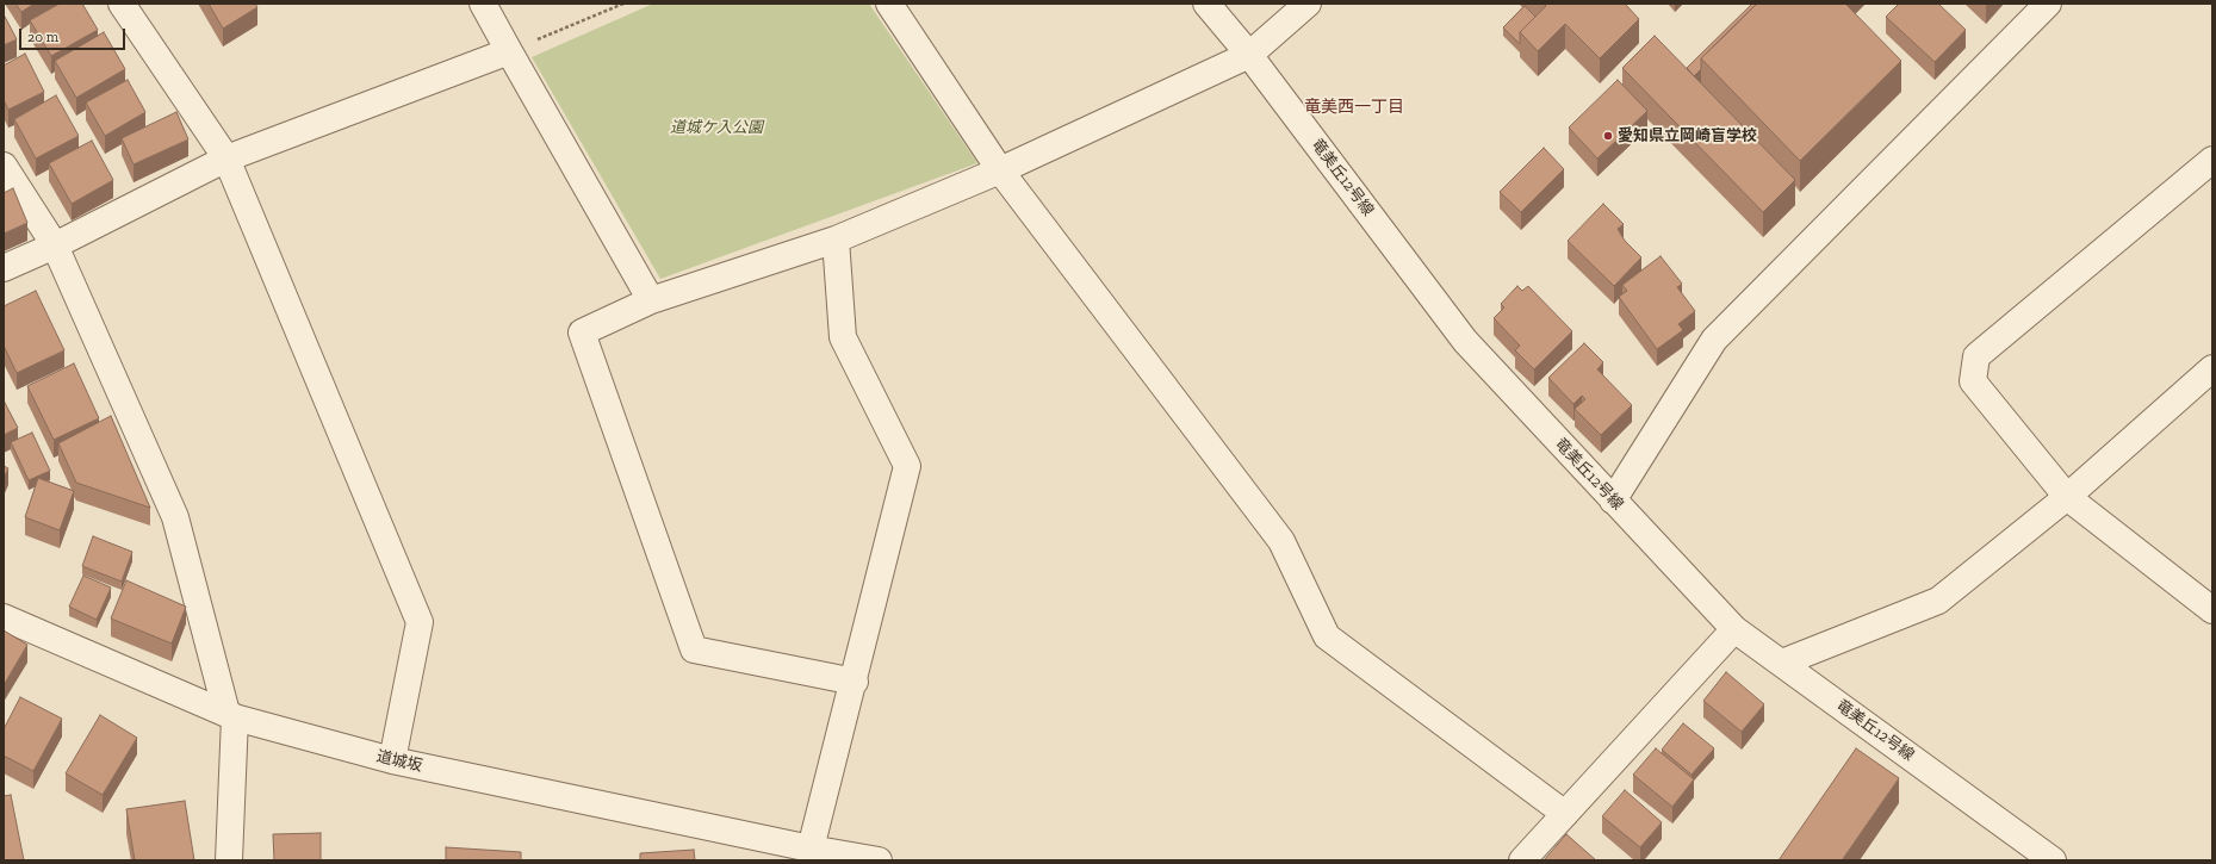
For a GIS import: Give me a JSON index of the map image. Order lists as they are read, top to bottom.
{
  "streets": {
    "street": ["竜美丘12号線", "道城坂"]
  },
  "districts": ["竜美西一丁目"],
  "parks": ["道城ケ入公園"],
  "places": ["愛知県立岡崎盲学校"],
  "scale_bar": "20 m"
}
